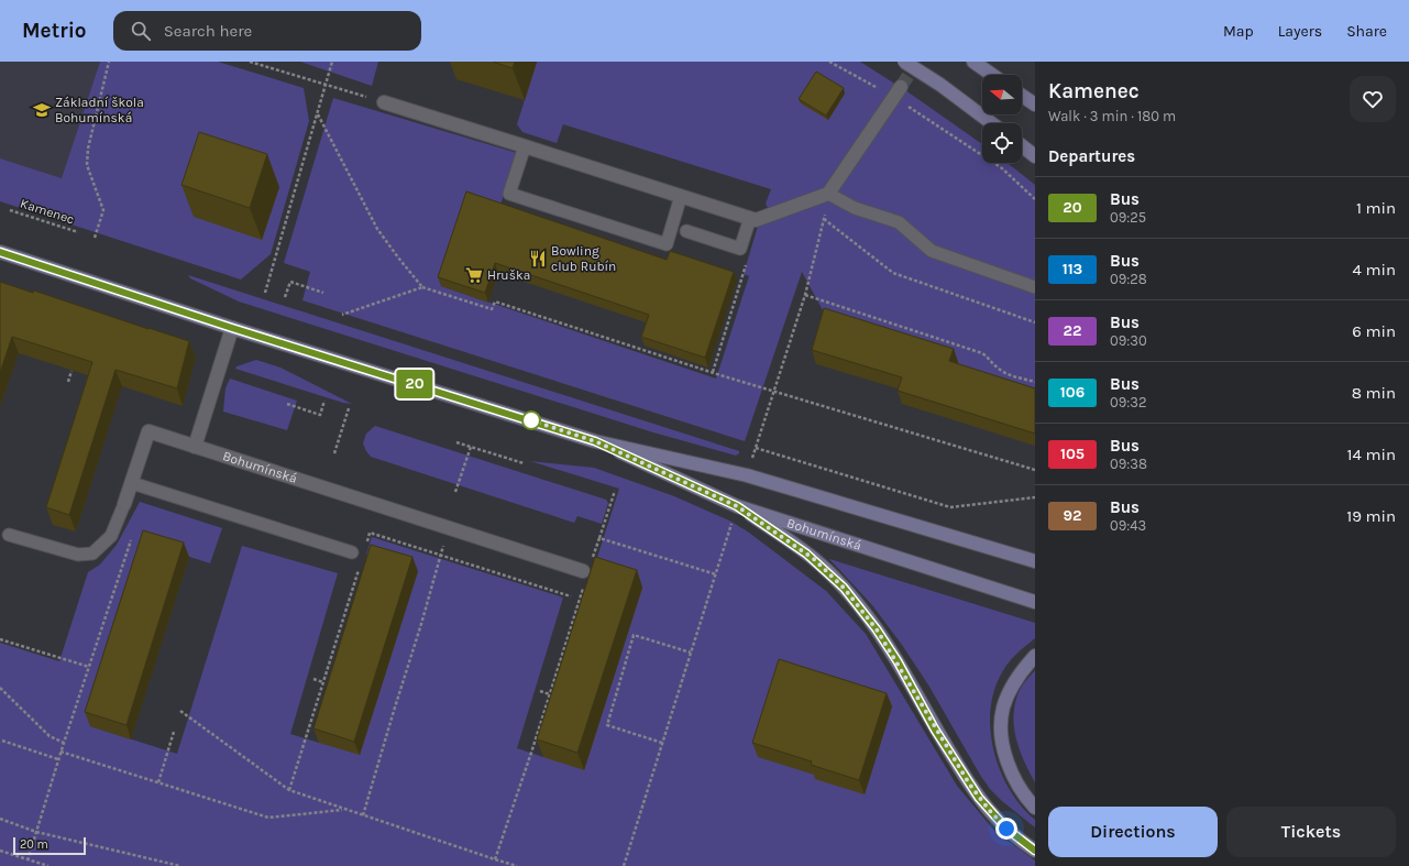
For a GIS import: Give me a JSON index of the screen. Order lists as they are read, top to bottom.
{
  "streets": {
    "main road": ["Bohumínská"],
    "path": ["Kamenec"]
  },
  "places": {
    "school or university": ["Základní škola Bohumínská"],
    "restaurant": ["Bowling club Rubín"],
    "supermarket": ["Hruška"]
  },
  "lines": ["bus line 20"],
  "scale_bar": "20 m",
  "north": "left",
  "page": {
    "header": "Metrio",
    "search": "Search here",
    "nav": ["Map", "Layers", "Share"],
    "on_map": "20",
    "heading": [
      ["Kamenec", "Walk · 3 min · 180 m"],
      "Departures"
    ],
    "list": [
      {
        "mark": "20",
        "name": "Bus",
        "note": "09:25",
        "value": "1 min"
      },
      {
        "mark": "113",
        "name": "Bus",
        "note": "09:28",
        "value": "4 min"
      },
      {
        "mark": "22",
        "name": "Bus",
        "note": "09:30",
        "value": "6 min"
      },
      {
        "mark": "106",
        "name": "Bus",
        "note": "09:32",
        "value": "8 min"
      },
      {
        "mark": "105",
        "name": "Bus",
        "note": "09:38",
        "value": "14 min"
      },
      {
        "mark": "92",
        "name": "Bus",
        "note": "09:43",
        "value": "19 min"
      }
    ],
    "buttons": ["Directions", "Tickets"],
    "scale": "20 m"
  }
}
